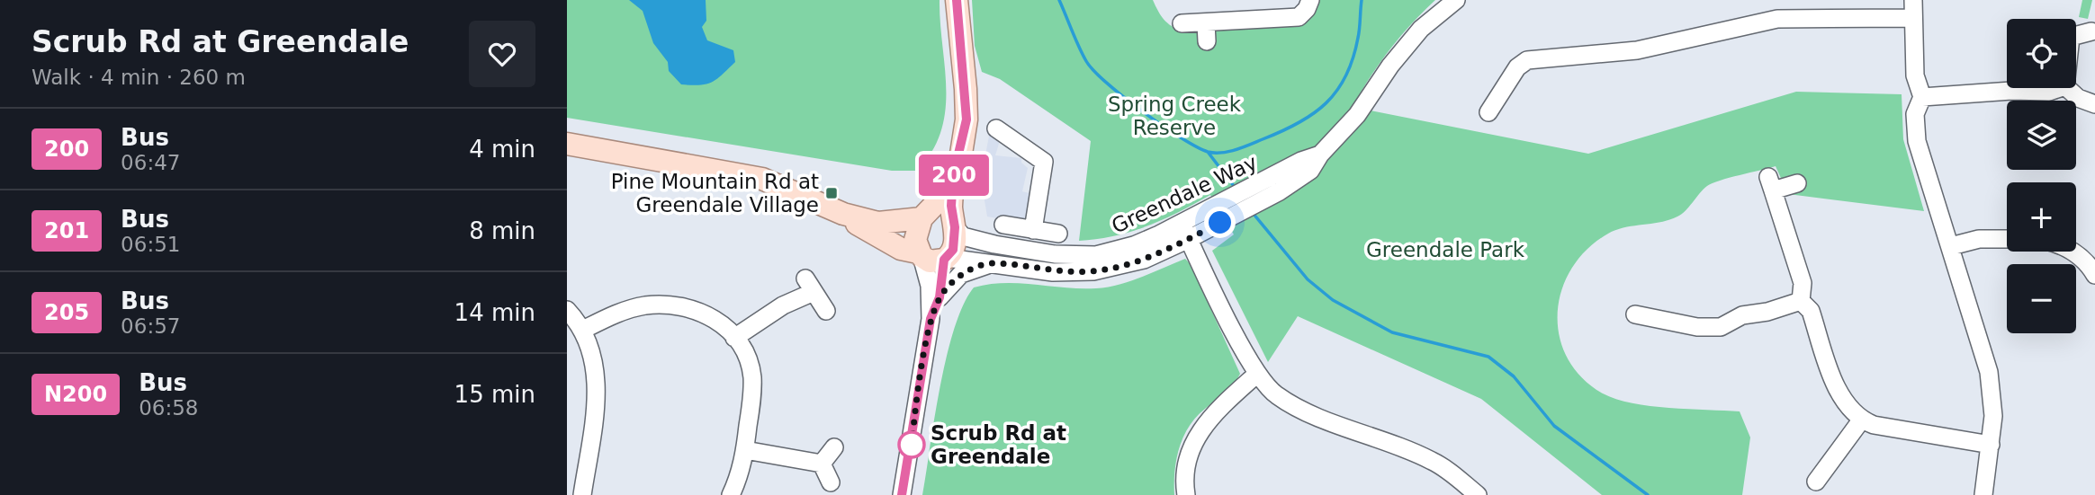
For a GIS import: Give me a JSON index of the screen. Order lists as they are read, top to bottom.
{
  "streets": {
    "street": ["Greendale Way"]
  },
  "parks": ["Spring Creek Reserve", "Greendale Park"],
  "places": {
    "transit": ["Pine Mountain Rd at Greendale Village"],
    "other": ["Scrub Rd at Greendale"]
  },
  "lines": ["bus line 200"],
  "page": {
    "heading": ["Scrub Rd at Greendale", "Walk · 4 min · 260 m"],
    "on_map": "200",
    "map_buttons": ["+", "−"],
    "list": [
      {
        "mark": "200",
        "name": "Bus",
        "note": "06:47",
        "value": "4 min"
      },
      {
        "mark": "201",
        "name": "Bus",
        "note": "06:51",
        "value": "8 min"
      },
      {
        "mark": "205",
        "name": "Bus",
        "note": "06:57",
        "value": "14 min"
      },
      {
        "mark": "N200",
        "name": "Bus",
        "note": "06:58",
        "value": "15 min"
      }
    ]
  }
}
